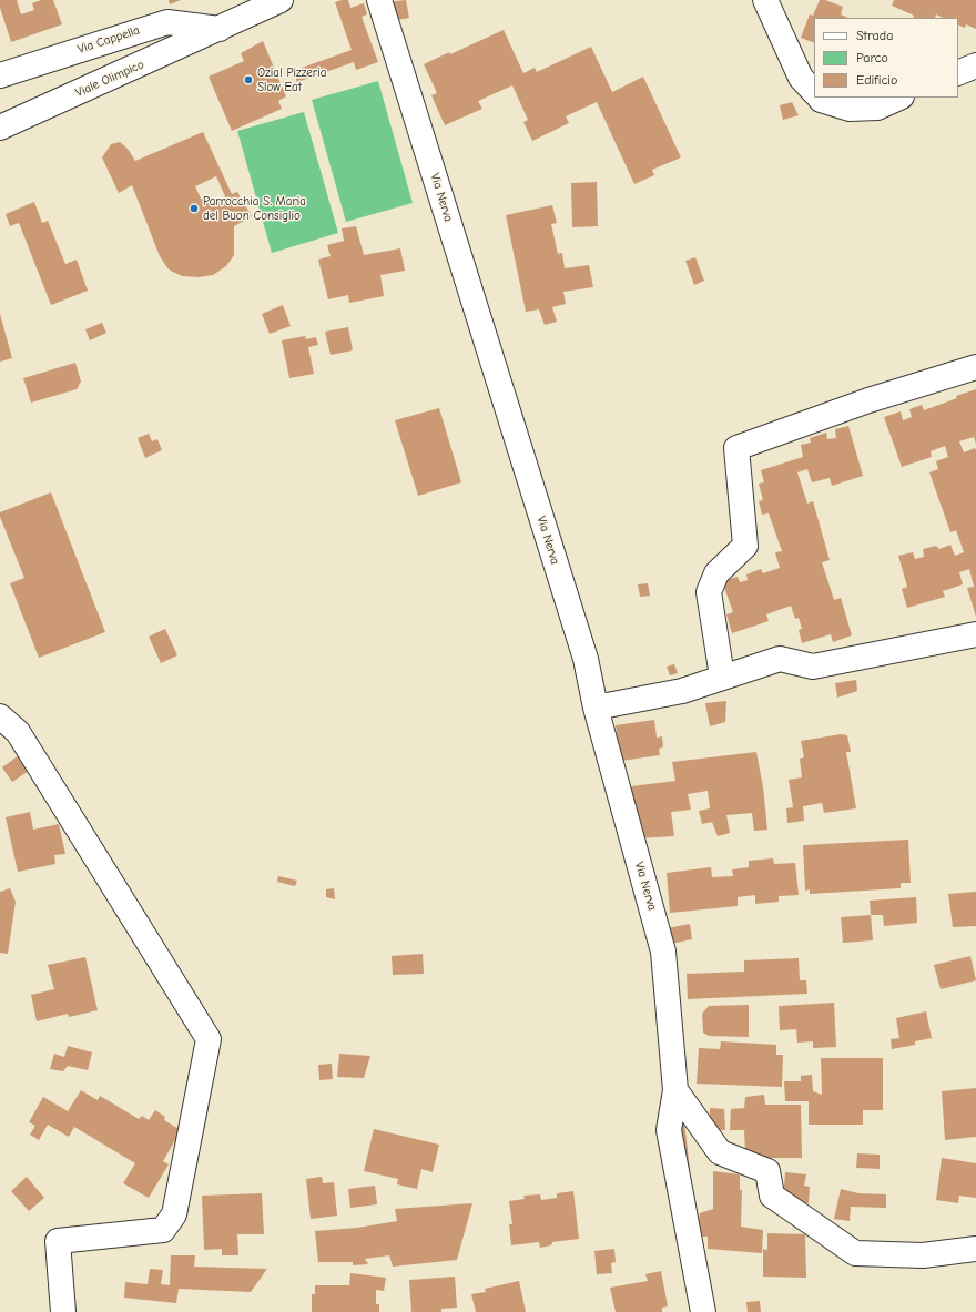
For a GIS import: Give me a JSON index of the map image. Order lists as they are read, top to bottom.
{
  "streets": {
    "street": ["Via Cappella", "Viale Olimpico", "Via Nerva"]
  },
  "crossings": [
    ["Via Cappella", "Viale Olimpico"]
  ],
  "places": ["Ozia! Pizzeria Slow Eat", "Parrocchia S. Maria del Buon Consiglio"],
  "legend": ["Strada", "Parco", "Edificio"]
}
